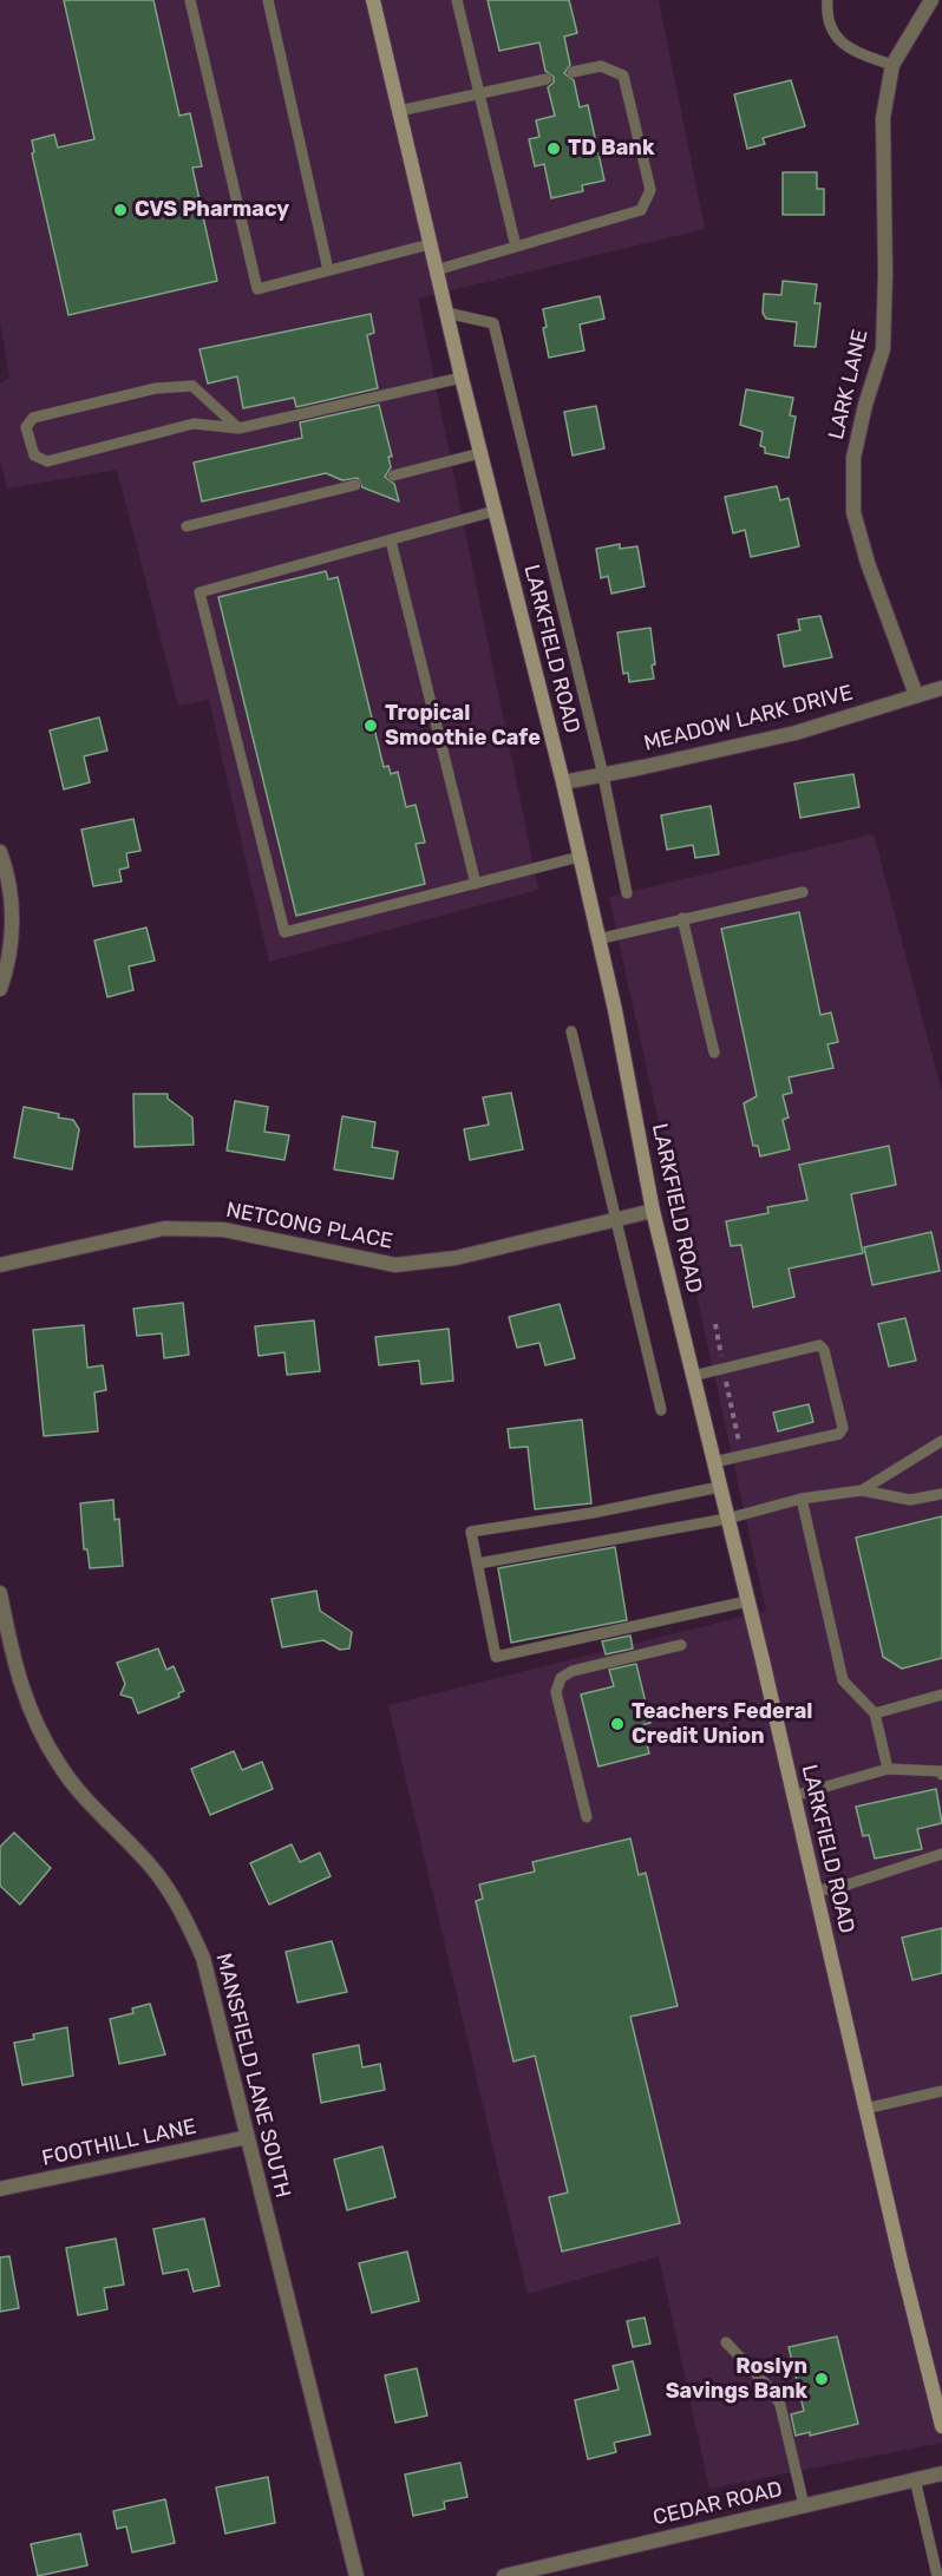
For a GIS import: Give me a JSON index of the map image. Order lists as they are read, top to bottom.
{
  "streets": {
    "main road": ["LARKFIELD ROAD"],
    "street": [
      "LARK LANE",
      "MEADOW LARK DRIVE",
      "NETCONG PLACE",
      "MANSFIELD LANE SOUTH",
      "FOOTHILL LANE",
      "CEDAR ROAD"
    ]
  },
  "crossings": [
    ["LARK LANE", "MEADOW LARK DRIVE"],
    ["LARKFIELD ROAD", "MEADOW LARK DRIVE"],
    ["LARKFIELD ROAD", "NETCONG PLACE"],
    ["MANSFIELD LANE SOUTH", "FOOTHILL LANE"]
  ],
  "places": [
    "TD Bank",
    "CVS Pharmacy",
    "Tropical Smoothie Cafe",
    "Teachers Federal Credit Union",
    "Roslyn Savings Bank"
  ]
}
